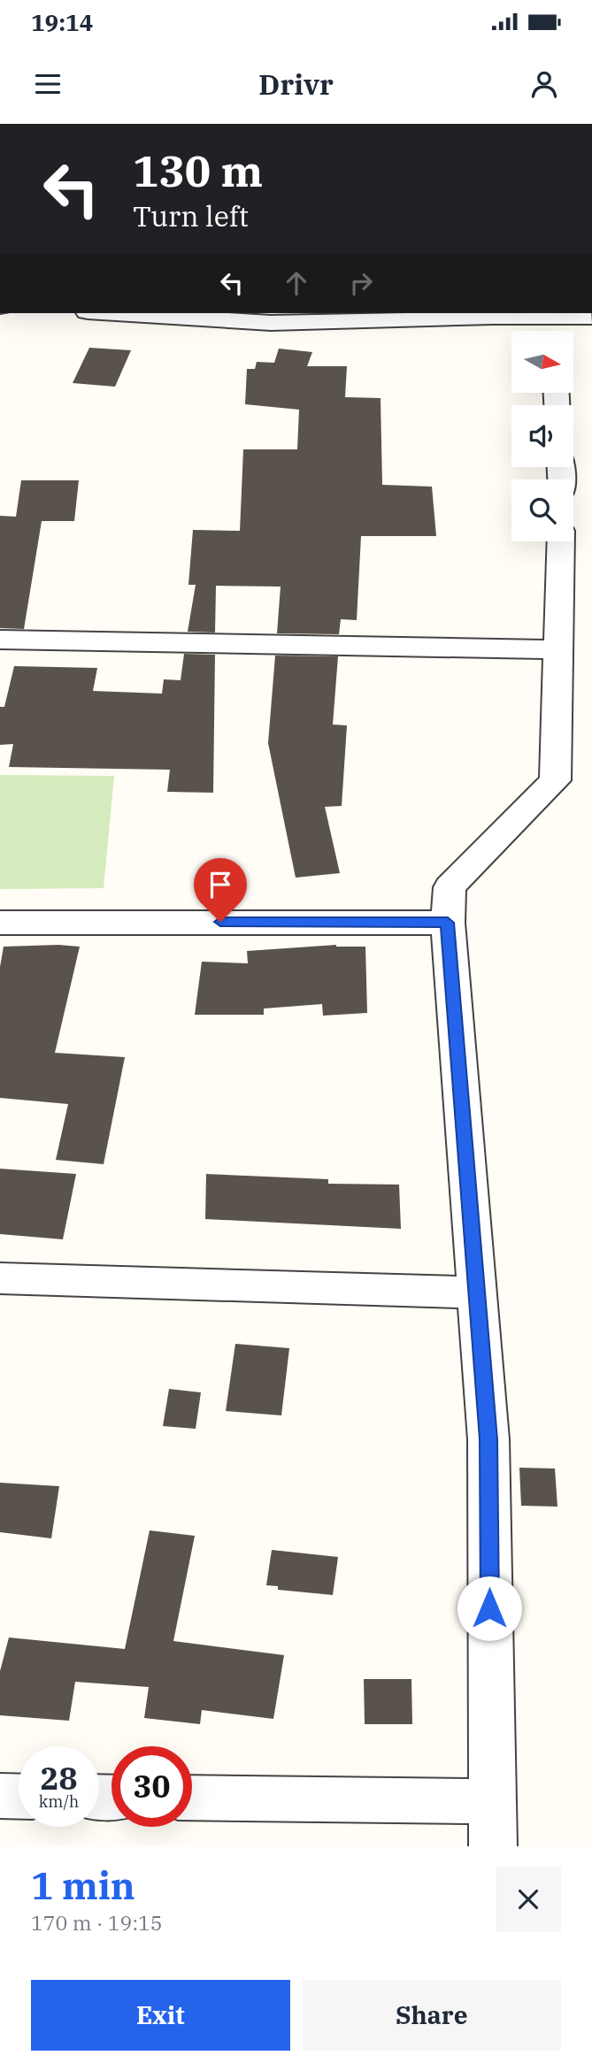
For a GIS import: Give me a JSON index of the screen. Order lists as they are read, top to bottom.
{
  "north": "right",
  "page": {
    "status": "19:14",
    "header": "Drivr",
    "turn": ["130 m", "Turn left"],
    "speed": "28 km/h",
    "limit": "30",
    "heading": ["1 min", "170 m · 19:15"],
    "buttons": ["Exit", "Share"]
  }
}
